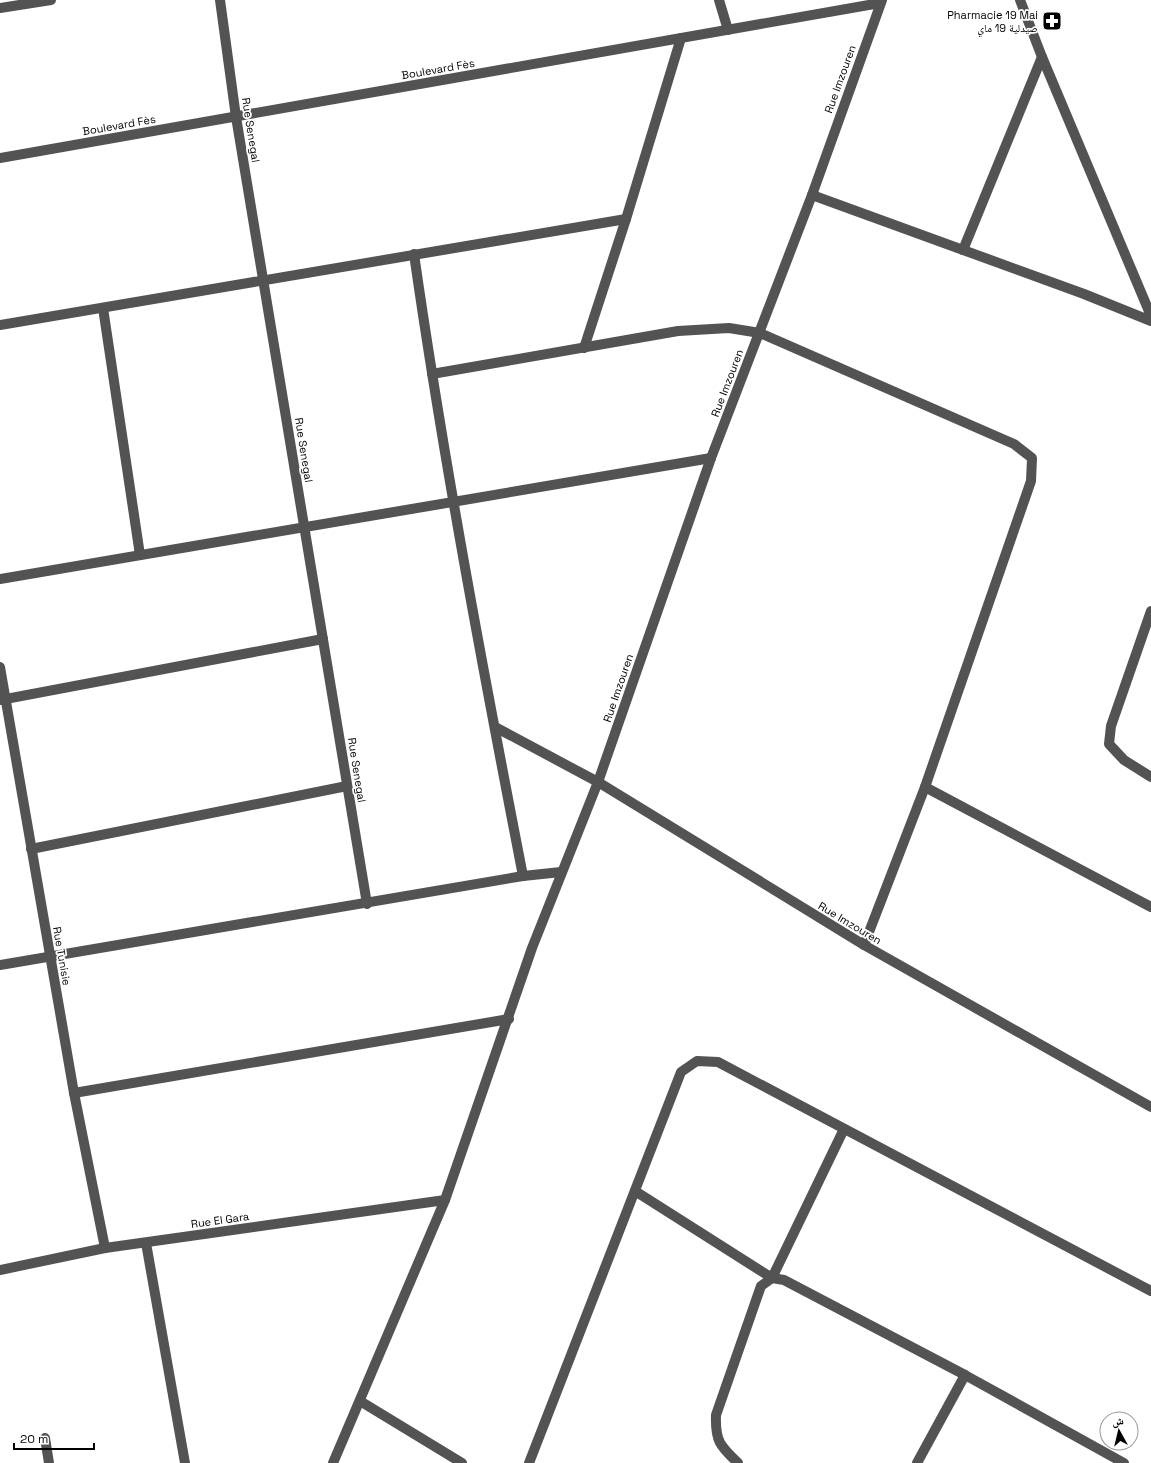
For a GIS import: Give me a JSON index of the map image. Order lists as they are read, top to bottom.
{
  "streets": {
    "street": [
      "Boulevard Fès",
      "Rue Imzouren",
      "Rue Senegal",
      "Rue Tunisie",
      "Rue El Gara"
    ]
  },
  "crossings": [
    ["Boulevard Fès", "Rue Imzouren"],
    ["Boulevard Fès", "Rue Senegal"],
    ["Rue Tunisie", "Rue El Gara"]
  ],
  "places": {
    "pharmacy": ["Pharmacie 19 Mai صيدلية 19 ماي"]
  },
  "scale_bar": "20 m",
  "north": "top"
}
